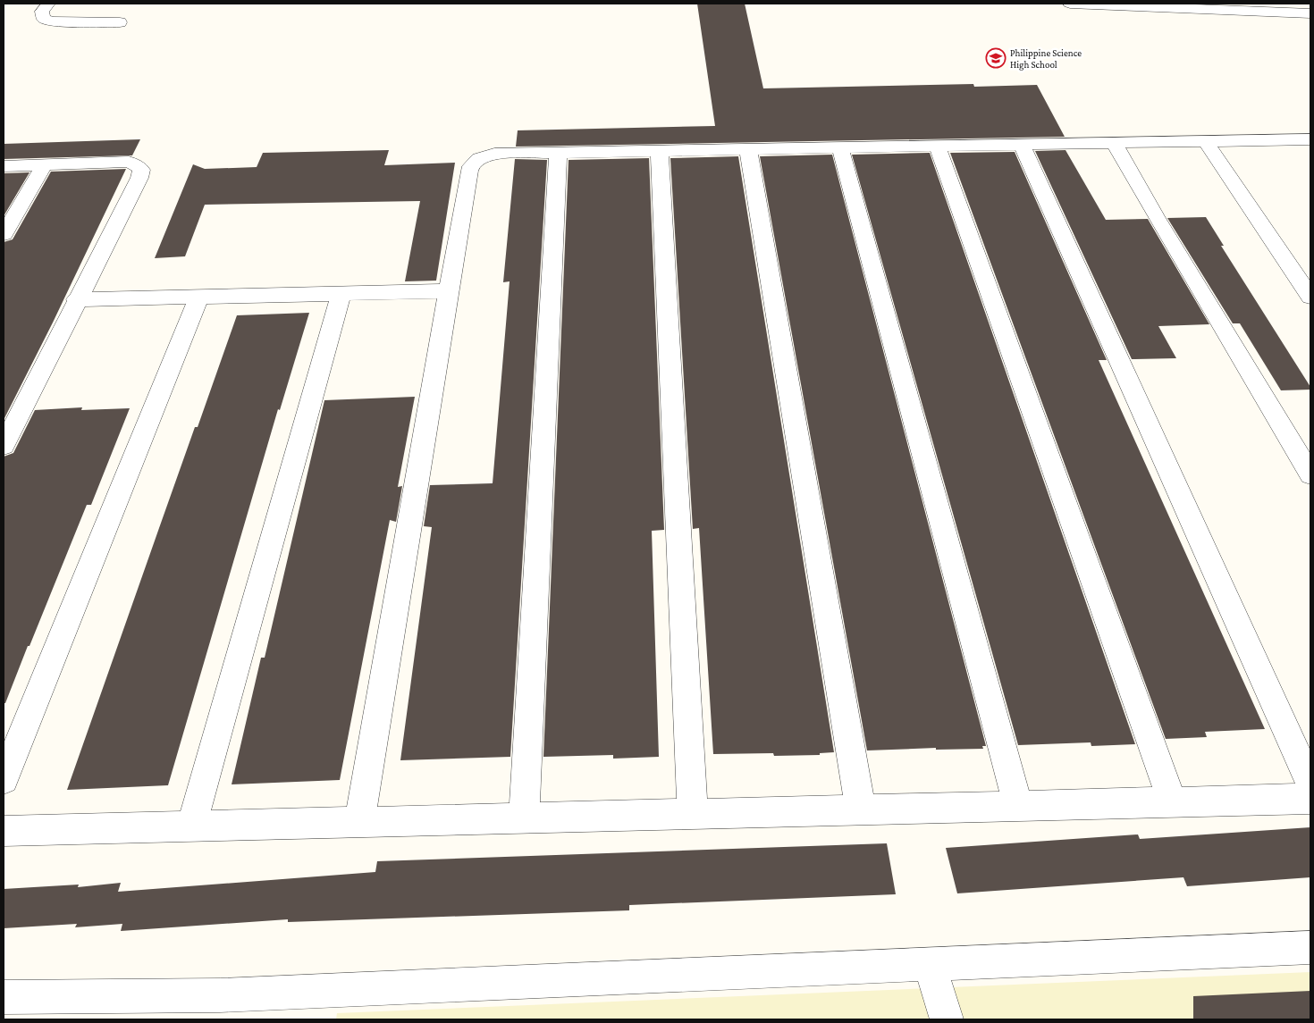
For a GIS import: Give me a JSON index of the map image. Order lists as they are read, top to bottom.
{
  "places": {
    "school or university": ["Philippine Science High School"]
  }
}
